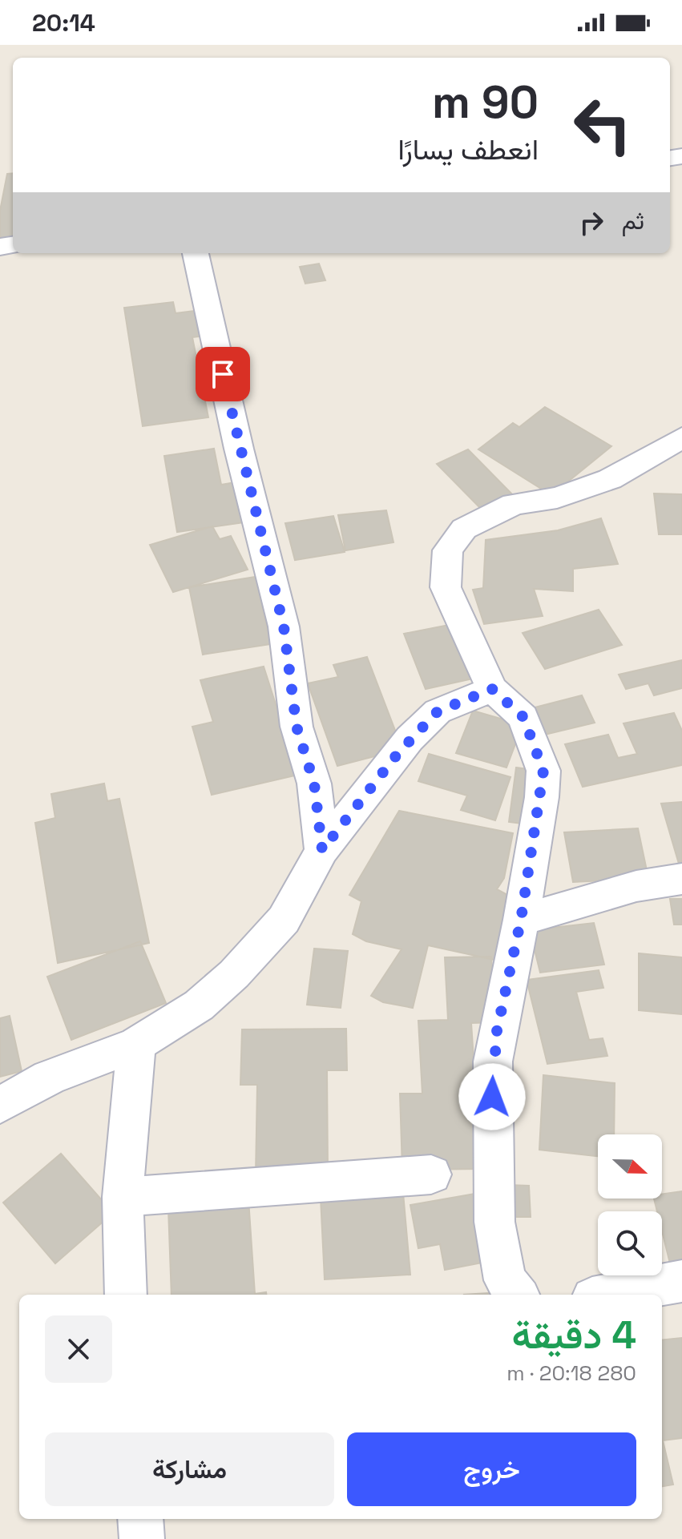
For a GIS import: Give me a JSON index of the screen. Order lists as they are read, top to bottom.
{
  "north": "right",
  "page": {
    "status": "20:14",
    "turn": ["90 m", "انعطف يسارًا"],
    "then": "ثم",
    "heading": ["4 دقيقة", "280 m · 20:18"],
    "buttons": ["خروج", "مشاركة"]
  }
}
